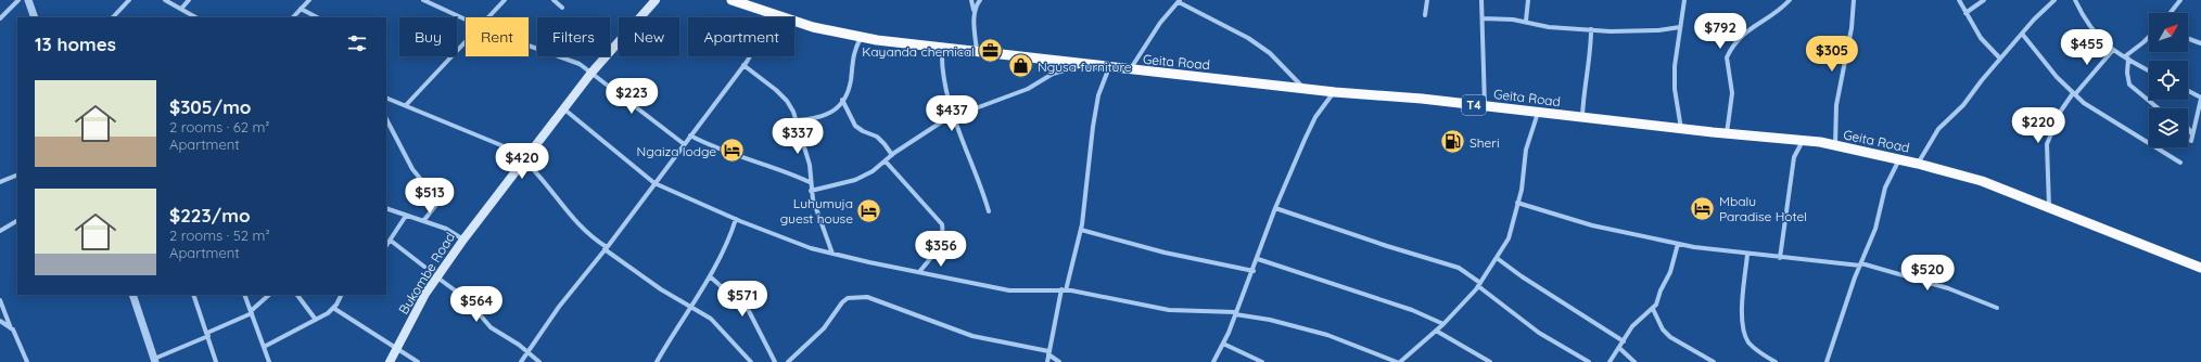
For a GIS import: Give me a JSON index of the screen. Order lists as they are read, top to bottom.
{
  "streets": {
    "highway": ["Geita Road", "T4"],
    "main road": ["Bukombe Road"]
  },
  "places": {
    "office": ["Kayanda chemical"],
    "shop": ["Ngusa furniture"],
    "fuel station": ["Sheri"],
    "hotel": ["Ngaiza lodge", "Mbalu Paradise Hotel", "Luhumuja guest house"]
  },
  "north": "top right",
  "page": {
    "price": [
      "$792",
      "$455",
      "$305",
      "$223",
      "$437",
      "$220",
      "$337",
      "$420",
      "$513",
      "$356",
      "$520",
      "$571",
      "$564"
    ],
    "chip": [
      "Buy",
      "Rent",
      "Filters",
      "New",
      "Apartment"
    ],
    "heading": "13 homes",
    "list": [
      {
        "name": "$305/mo",
        "note": "2 rooms · 62 m² · Apartment"
      },
      {
        "name": "$223/mo",
        "note": "2 rooms · 52 m² · Apartment"
      }
    ]
  }
}
